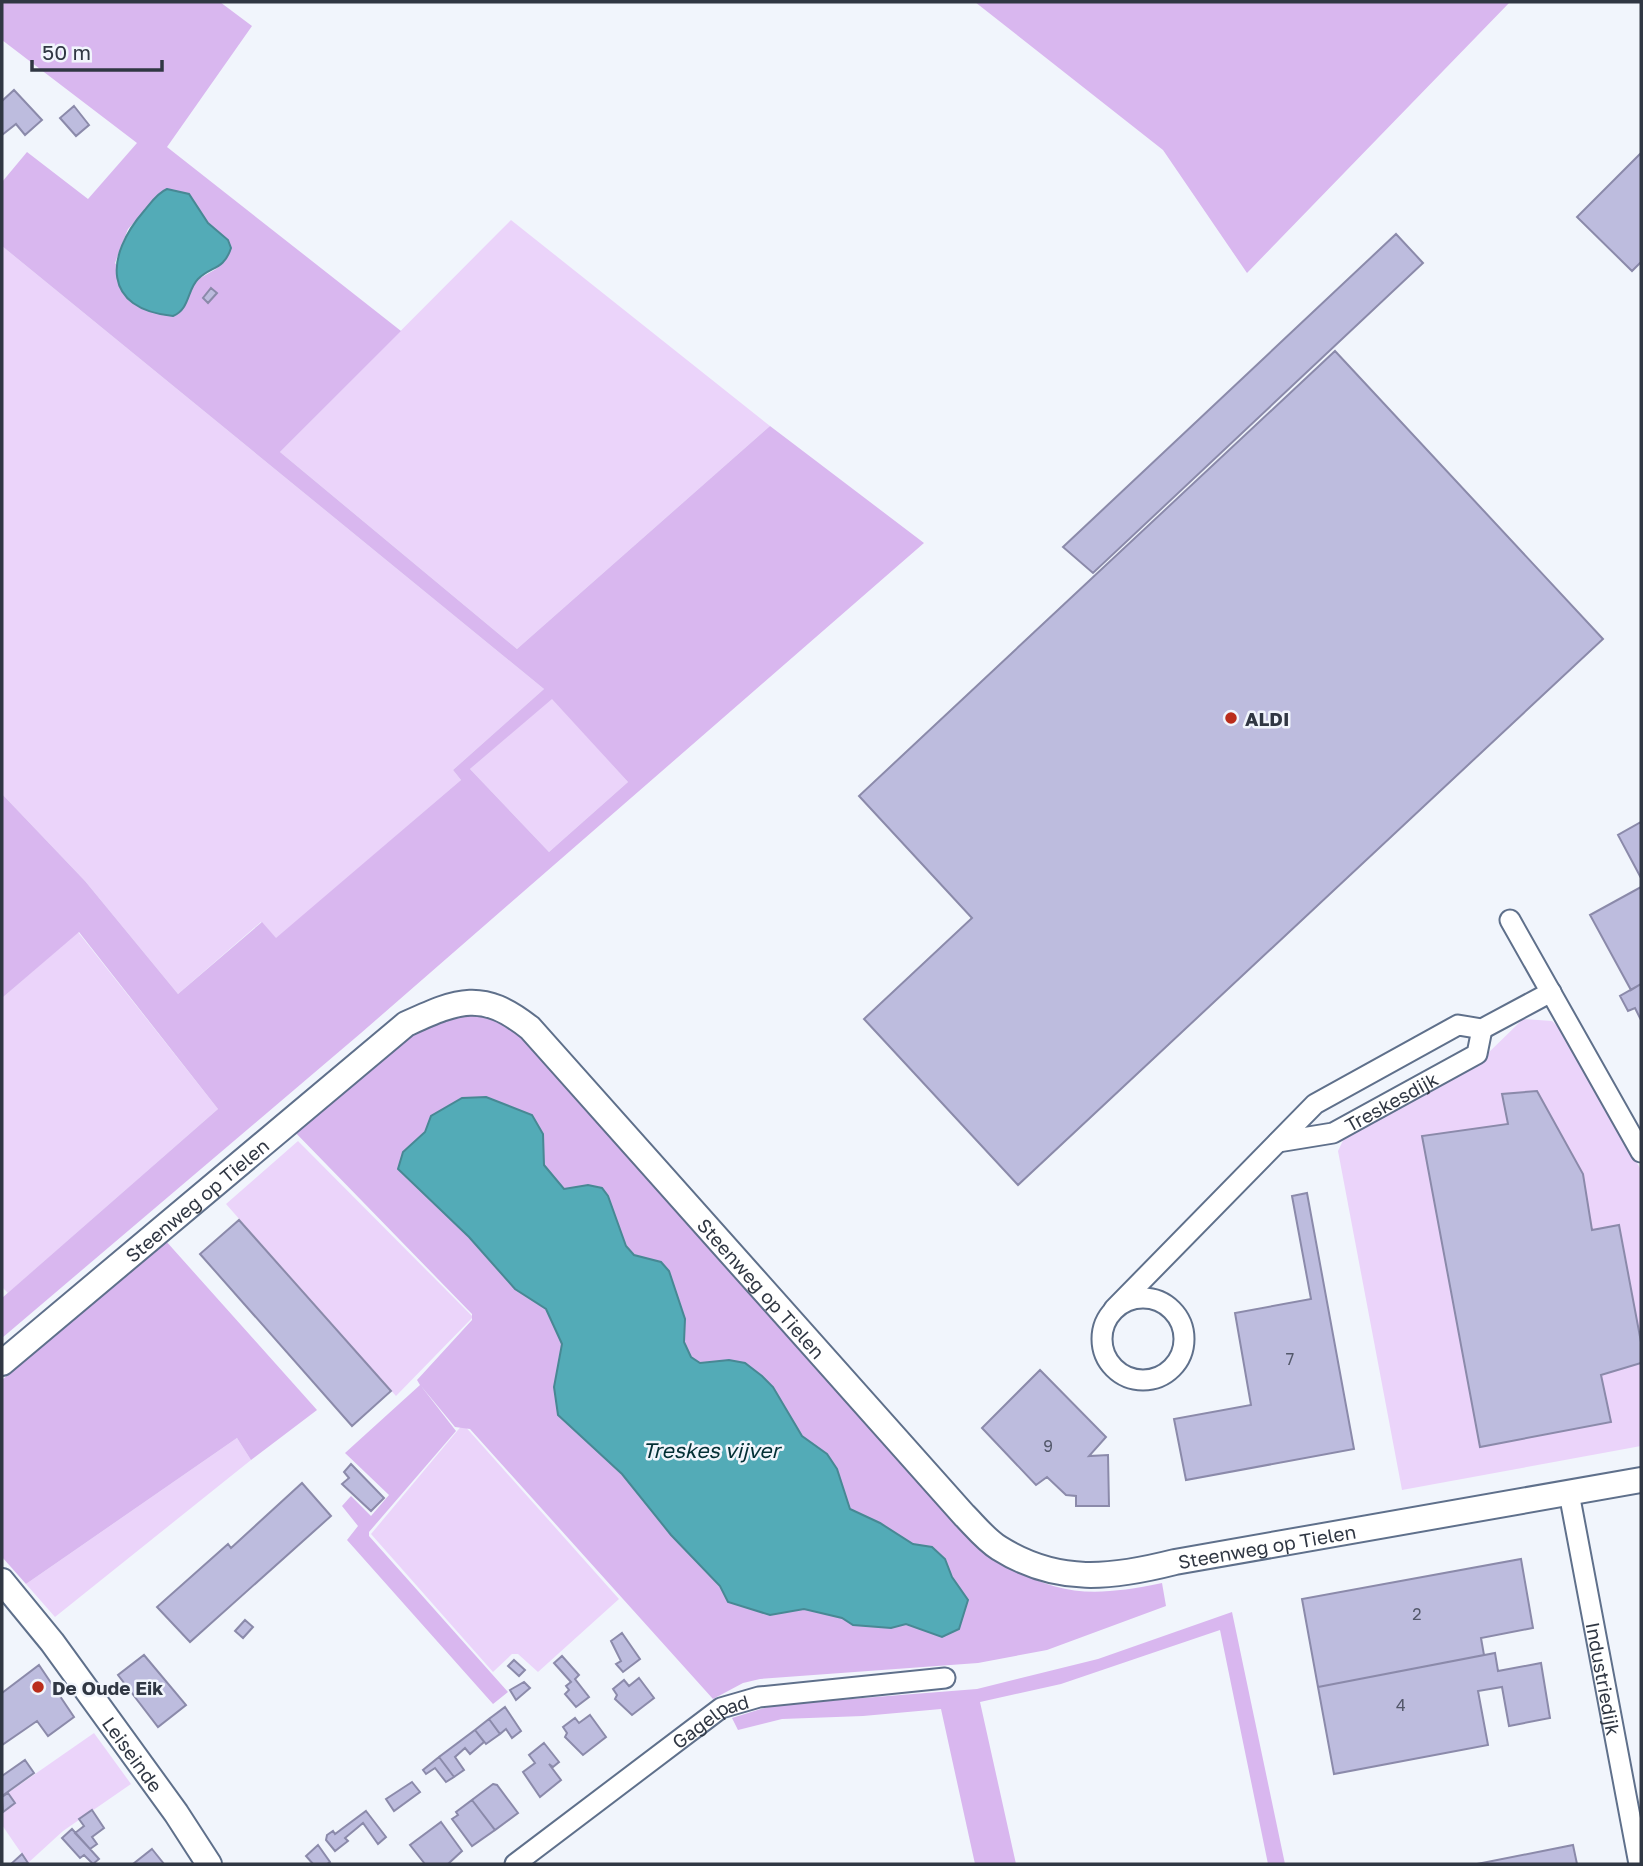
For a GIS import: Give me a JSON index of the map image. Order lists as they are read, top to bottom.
{
  "streets": {
    "street": [
      "Treskesdijk",
      "Steenweg op Tielen",
      "Industriedijk",
      "Gagelpad",
      "Leiseinde"
    ]
  },
  "crossings": [
    ["Steenweg op Tielen", "Industriedijk"]
  ],
  "water": ["Treskes vijver"],
  "places": ["ALDI", "De Oude Eik"],
  "house_numbers": [
    "7",
    "9",
    "2",
    "4"
  ],
  "scale_bar": "50 m"
}
